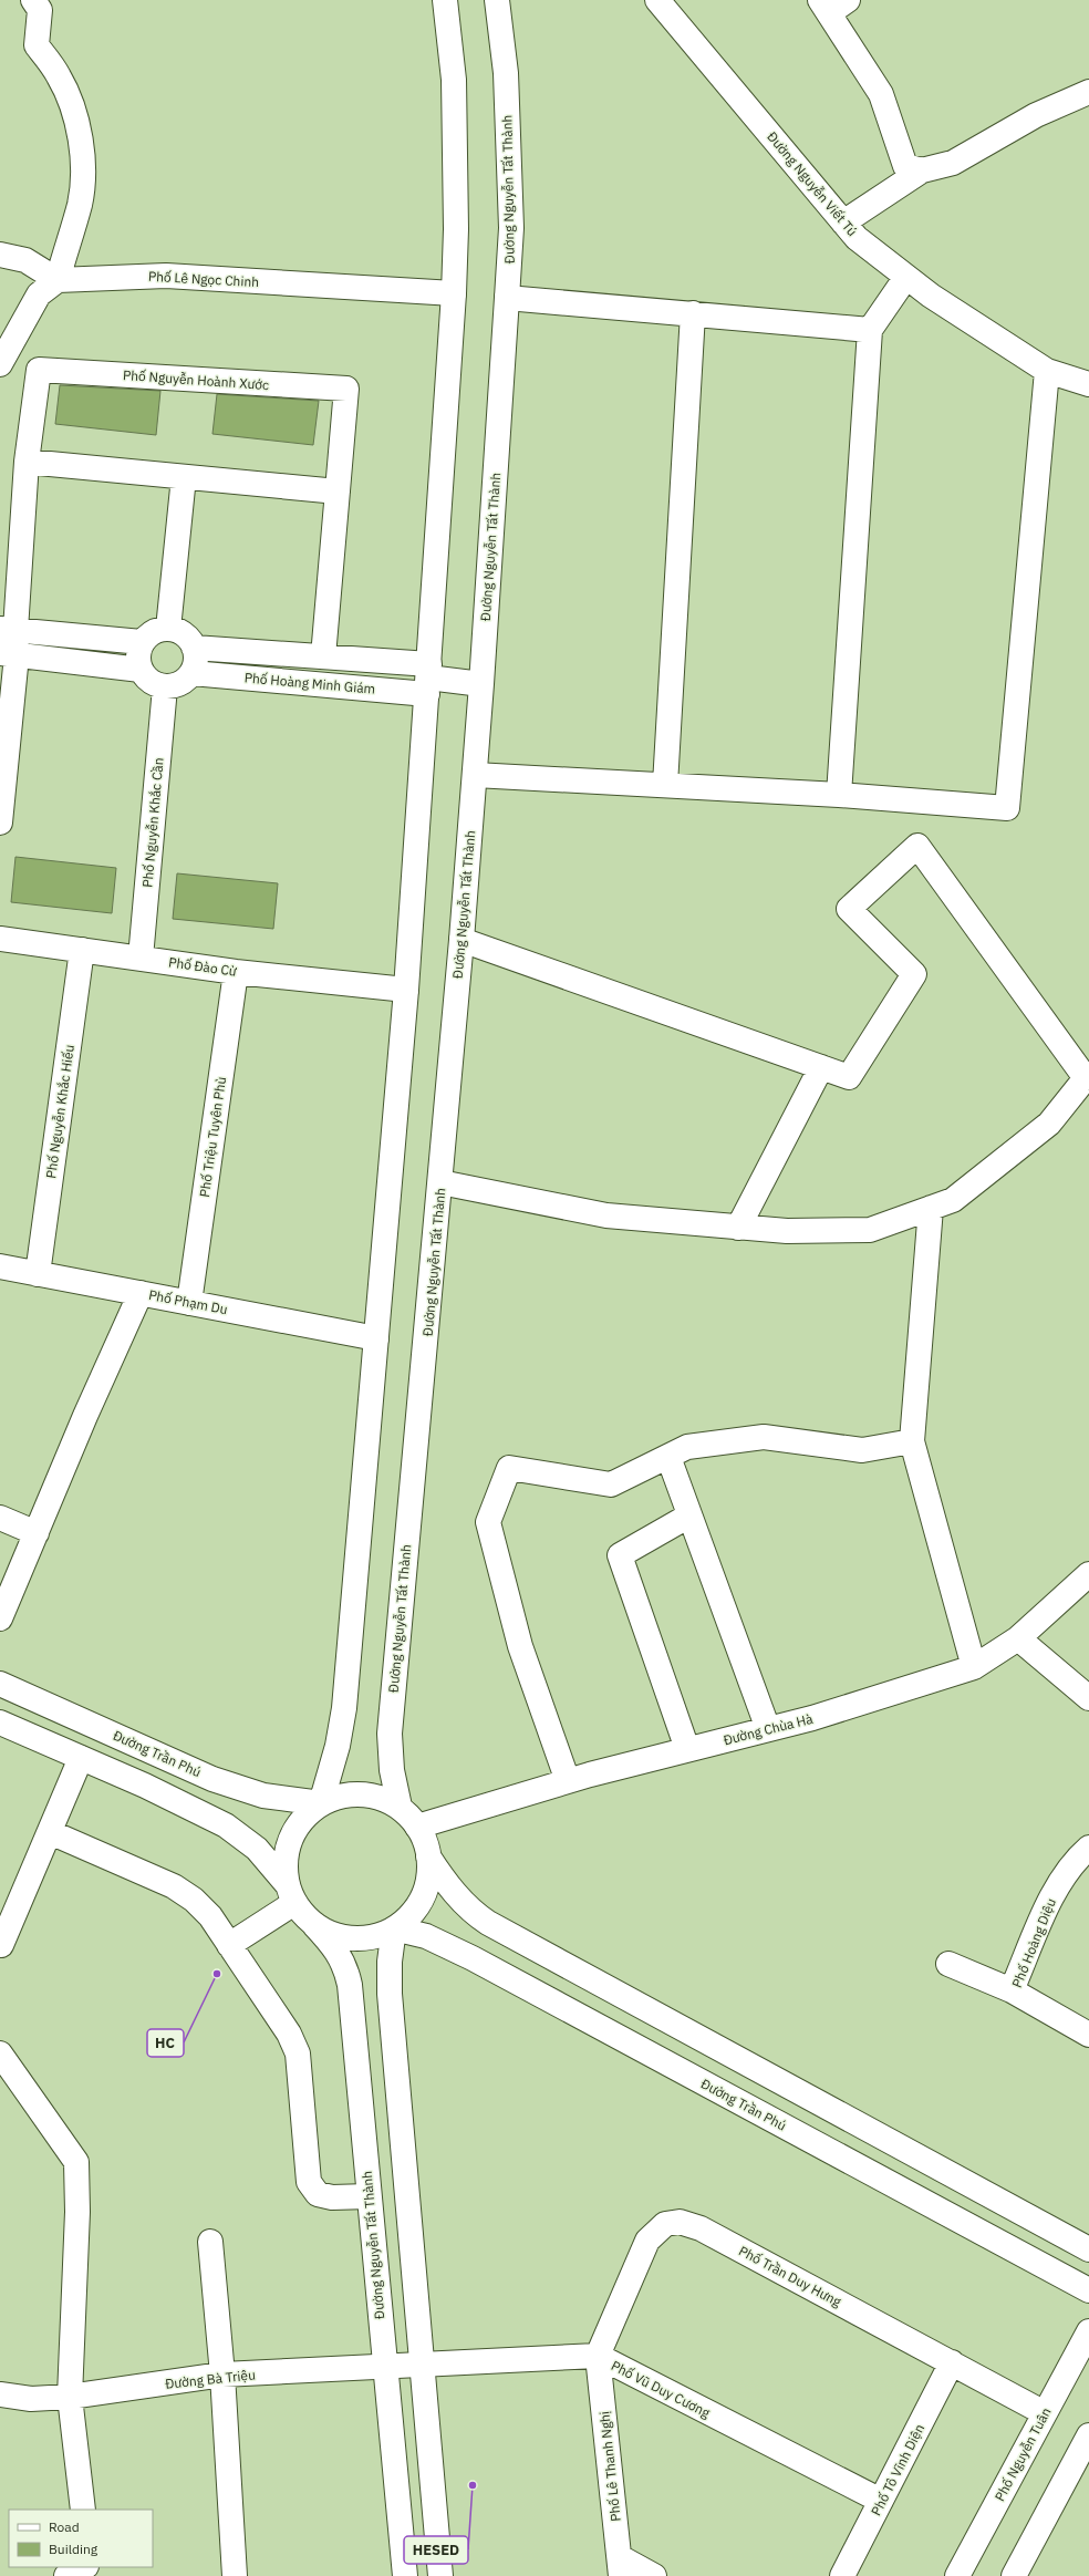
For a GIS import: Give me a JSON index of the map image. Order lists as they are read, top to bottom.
{
  "streets": {
    "street": [
      "Đường Nguyễn Viết Tú",
      "Đường Nguyễn Tất Thành",
      "Phố Lê Ngọc Chinh",
      "Phố Nguyễn Hoành Xước",
      "Phố Hoàng Minh Giám",
      "Phố Nguyễn Khắc Cần",
      "Phố Đào Cừ",
      "Phố Nguyễn Khắc Hiếu",
      "Phố Triệu Tuyên Phù",
      "Phố Phạm Du",
      "Đường Chùa Hà",
      "Đường Trần Phú",
      "Phố Hoàng Diệu",
      "Phố Trần Duy Hưng",
      "Đường Bà Triệu",
      "Phố Vũ Duy Cương",
      "Phố Nguyễn Tuân",
      "Phố Lê Thanh Nghị",
      "Phố Tô Vĩnh Diện"
    ]
  },
  "crossings": [
    ["Đường Nguyễn Tất Thành", "Đường Chùa Hà"],
    ["Đường Nguyễn Tất Thành", "Đường Trần Phú"],
    ["Đường Nguyễn Tất Thành", "Đường Bà Triệu"],
    ["Phố Nguyễn Hoành Xước", "Phố Hoàng Minh Giám"],
    ["Phố Hoàng Minh Giám", "Phố Nguyễn Khắc Cần"],
    ["Phố Nguyễn Khắc Cần", "Phố Đào Cừ"],
    ["Phố Đào Cừ", "Phố Nguyễn Khắc Hiếu"],
    ["Phố Đào Cừ", "Phố Triệu Tuyên Phù"],
    ["Phố Nguyễn Khắc Hiếu", "Phố Phạm Du"],
    ["Phố Triệu Tuyên Phù", "Phố Phạm Du"],
    ["Đường Chùa Hà", "Đường Trần Phú"],
    ["Phố Trần Duy Hưng", "Phố Vũ Duy Cương"],
    ["Phố Trần Duy Hưng", "Phố Nguyễn Tuân"],
    ["Phố Trần Duy Hưng", "Phố Lê Thanh Nghị"],
    ["Phố Trần Duy Hưng", "Phố Tô Vĩnh Diện"],
    ["Đường Bà Triệu", "Phố Vũ Duy Cương"],
    ["Phố Vũ Duy Cương", "Phố Lê Thanh Nghị"],
    ["Phố Vũ Duy Cương", "Phố Tô Vĩnh Diện"]
  ],
  "places": ["HC", "HESED"],
  "legend": ["Road", "Building"]
}
